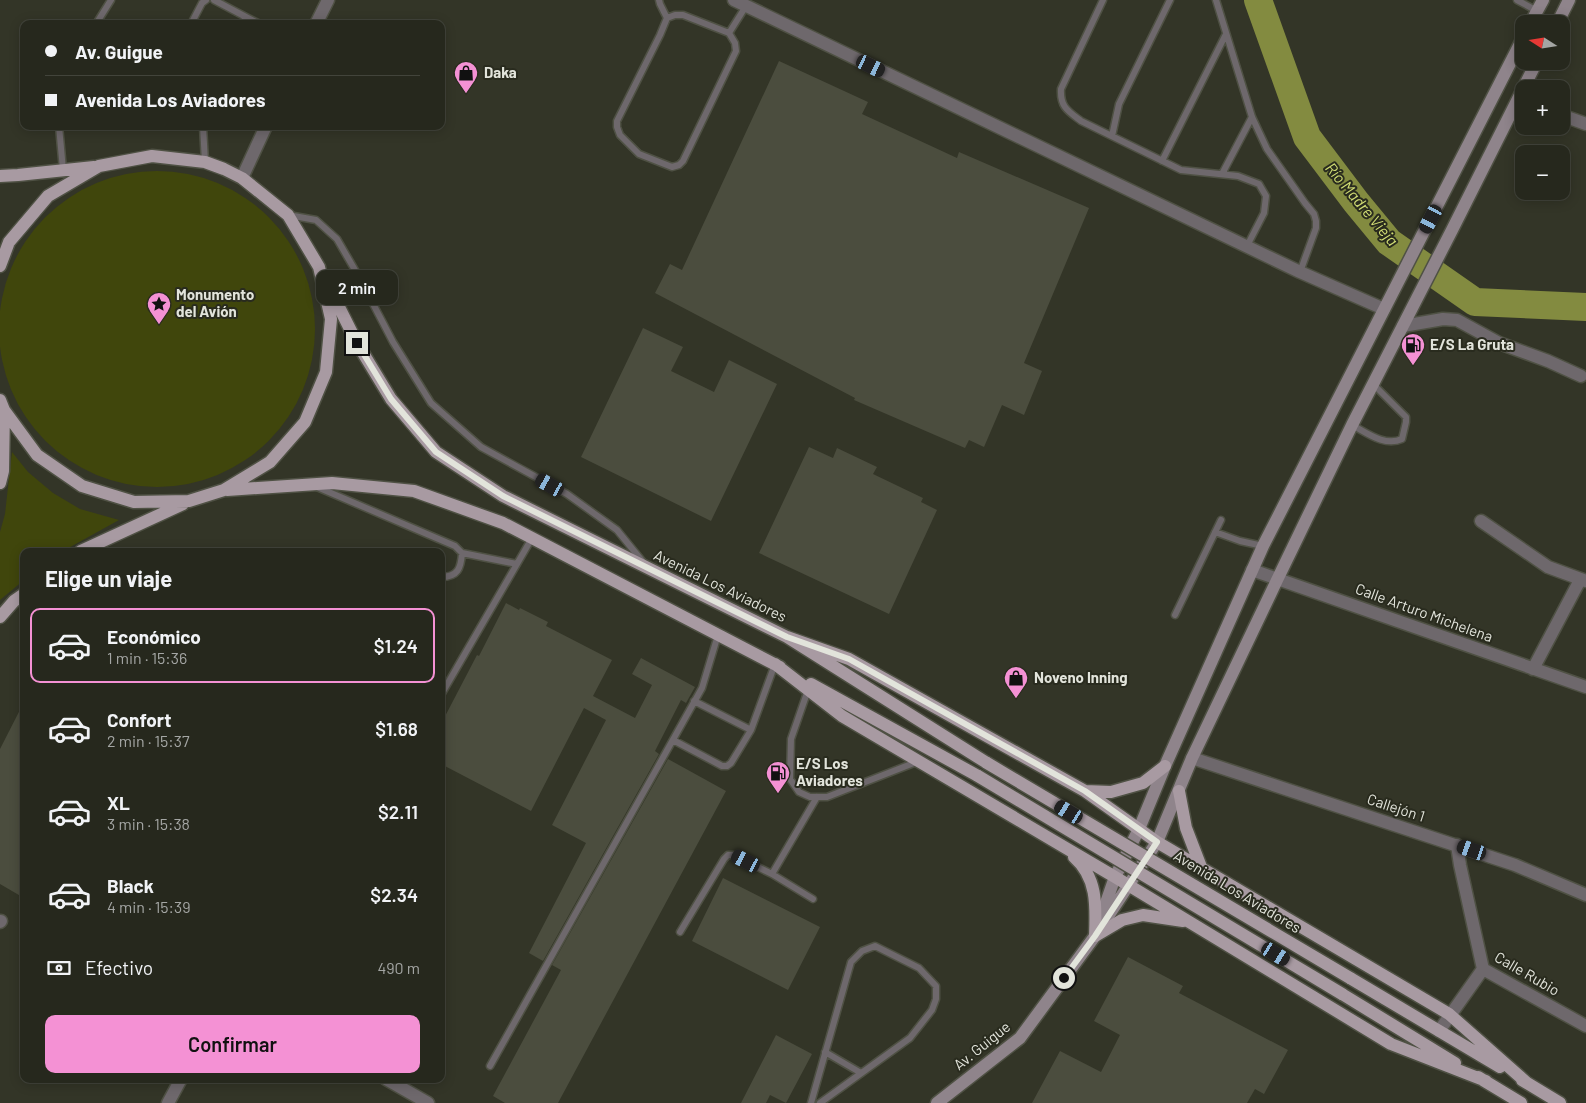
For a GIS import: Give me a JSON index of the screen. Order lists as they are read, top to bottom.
{
  "streets": {
    "main road": ["Avenida Los Aviadores", "Av. Guigue"],
    "street": ["Calle Arturo Michelena", "Callejón 1", "Calle Rubio"]
  },
  "crossings": [
    ["Callejón 1", "Calle Rubio"]
  ],
  "water": ["Río Madre Vieja"],
  "places": {
    "shop": ["Daka", "Noveno Inning"],
    "place": ["Monumento del Avión"],
    "fuel station": ["E/S La Gruta", "E/S Los Aviadores"]
  },
  "north": "left",
  "page": {
    "map_buttons": ["+", "−"],
    "banner": ["Av. Guigue", "Avenida Los Aviadores"],
    "bubble": "2 min",
    "heading": "Elige un viaje",
    "list": [
      {
        "name": "Económico",
        "note": "1 min · 15:36",
        "value": "$1.24"
      },
      {
        "name": "Confort",
        "note": "2 min · 15:37",
        "value": "$1.68"
      },
      {
        "name": "XL",
        "note": "3 min · 15:38",
        "value": "$2.11"
      },
      {
        "name": "Black",
        "note": "4 min · 15:39",
        "value": "$2.34"
      }
    ],
    "pay": ["Efectivo", "490 m"],
    "buttons": "Confirmar"
  }
}
